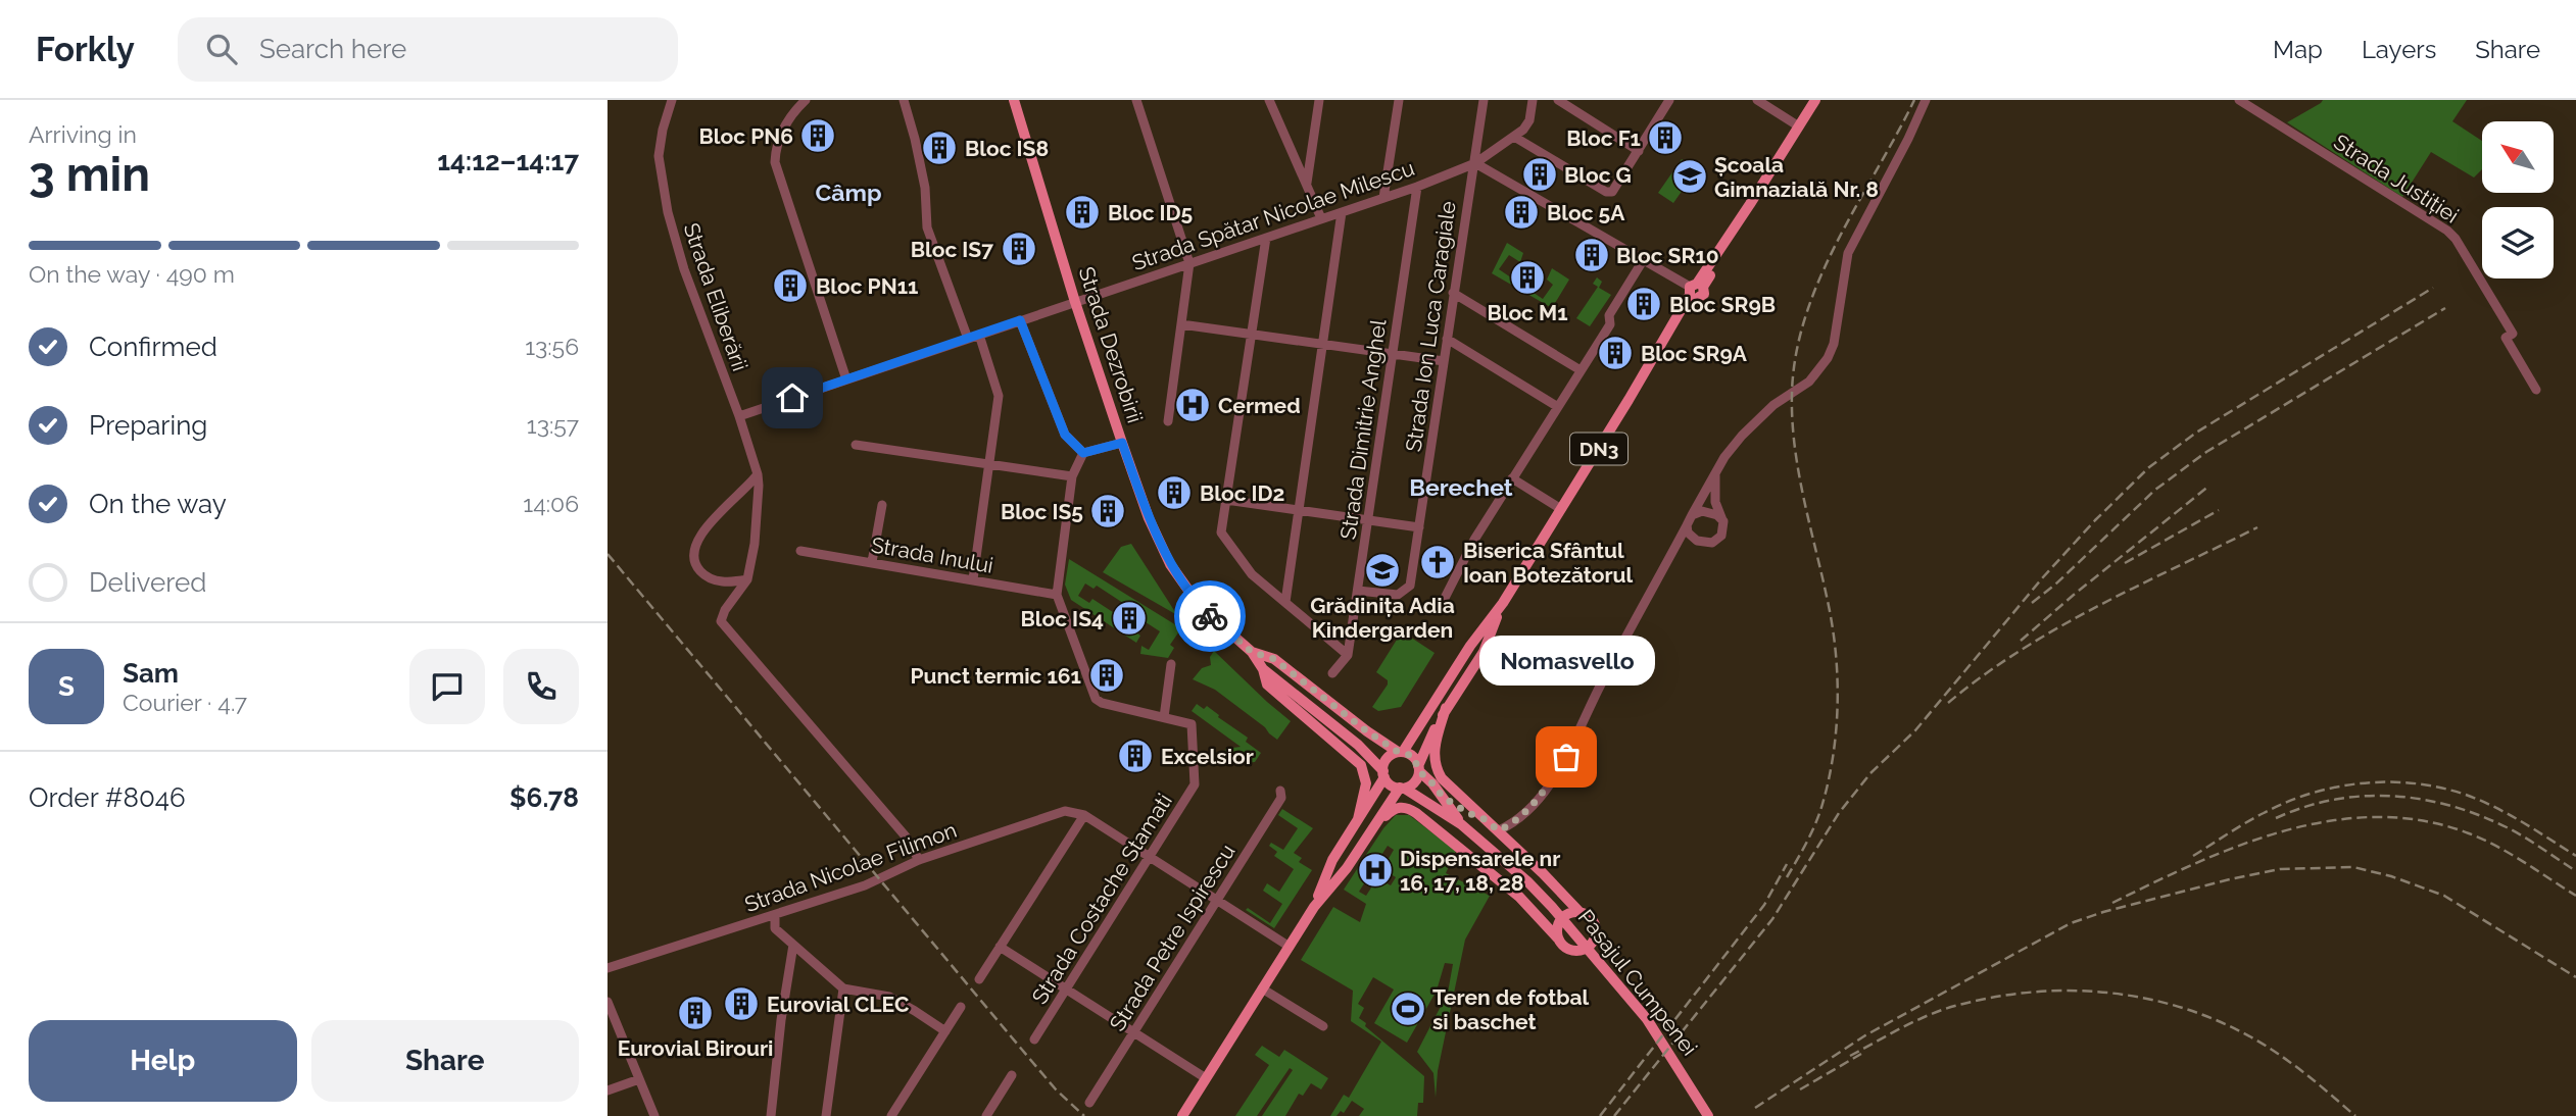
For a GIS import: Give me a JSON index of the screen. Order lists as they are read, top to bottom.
{
  "streets": {
    "main road": ["Strada Dezrobirii", "DN3", "Pasajul Cumpenei"],
    "street": [
      "Strada Justiției",
      "Strada Spătar Nicolae Milescu",
      "Strada Eliberării",
      "Strada Ion Luca Caragiale",
      "Strada Dimitrie Anghel",
      "Strada Inului",
      "Strada Nicolae Filimon",
      "Strada Costache Stamati",
      "Strada Petre Ispirescu"
    ]
  },
  "crossings": [
    ["Strada Spătar Nicolae Milescu", "Strada Eliberării"],
    ["Strada Spătar Nicolae Milescu", "Strada Ion Luca Caragiale"],
    ["Strada Spătar Nicolae Milescu", "Strada Dezrobirii"],
    ["Strada Spătar Nicolae Milescu", "Strada Dimitrie Anghel"],
    ["Strada Eliberării", "Strada Nicolae Filimon"],
    ["Strada Ion Luca Caragiale", "Strada Dimitrie Anghel"],
    ["Strada Dezrobirii", "DN3"]
  ],
  "districts": ["Câmp", "Berechet"],
  "places": {
    "building": [
      "Bloc PN6",
      "Bloc F1",
      "Bloc IS8",
      "Bloc G",
      "Bloc ID5",
      "Bloc 5A",
      "Bloc IS7",
      "Bloc SR10",
      "Bloc M1",
      "Bloc PN11",
      "Bloc SR9B",
      "Bloc SR9A",
      "Bloc ID2",
      "Bloc IS5",
      "Bloc IS4",
      "Punct termic 161",
      "Excelsior",
      "Eurovial CLEC",
      "Eurovial Birouri"
    ],
    "school or university": ["Școala Gimnazială Nr. 8", "Grădinița Adia Kindergarden"],
    "hospital": ["Cermed", "Dispensarele nr 16, 17, 18, 28"],
    "church": ["Biserica Sfântul Ioan Botezătorul"],
    "other": ["Nomasvello"],
    "sports": ["Teren de fotbal si baschet"]
  },
  "north": "top left",
  "page": {
    "header": "Forkly",
    "search": "Search here",
    "nav": ["Map", "Layers", "Share"],
    "heading": ["3 min", "Arriving in", "14:12–14:17"],
    "panel": [
      "Sam",
      "Courier · 4.7",
      "Order #8046",
      "$6.78"
    ],
    "bar": "On the way · 490 m",
    "list": [
      ["Confirmed", "13:56"],
      ["Preparing", "13:57"],
      ["On the way", "14:06"],
      "Delivered"
    ],
    "bubble": "Nomasvello",
    "round": "S",
    "buttons": ["Help", "Share"]
  }
}
